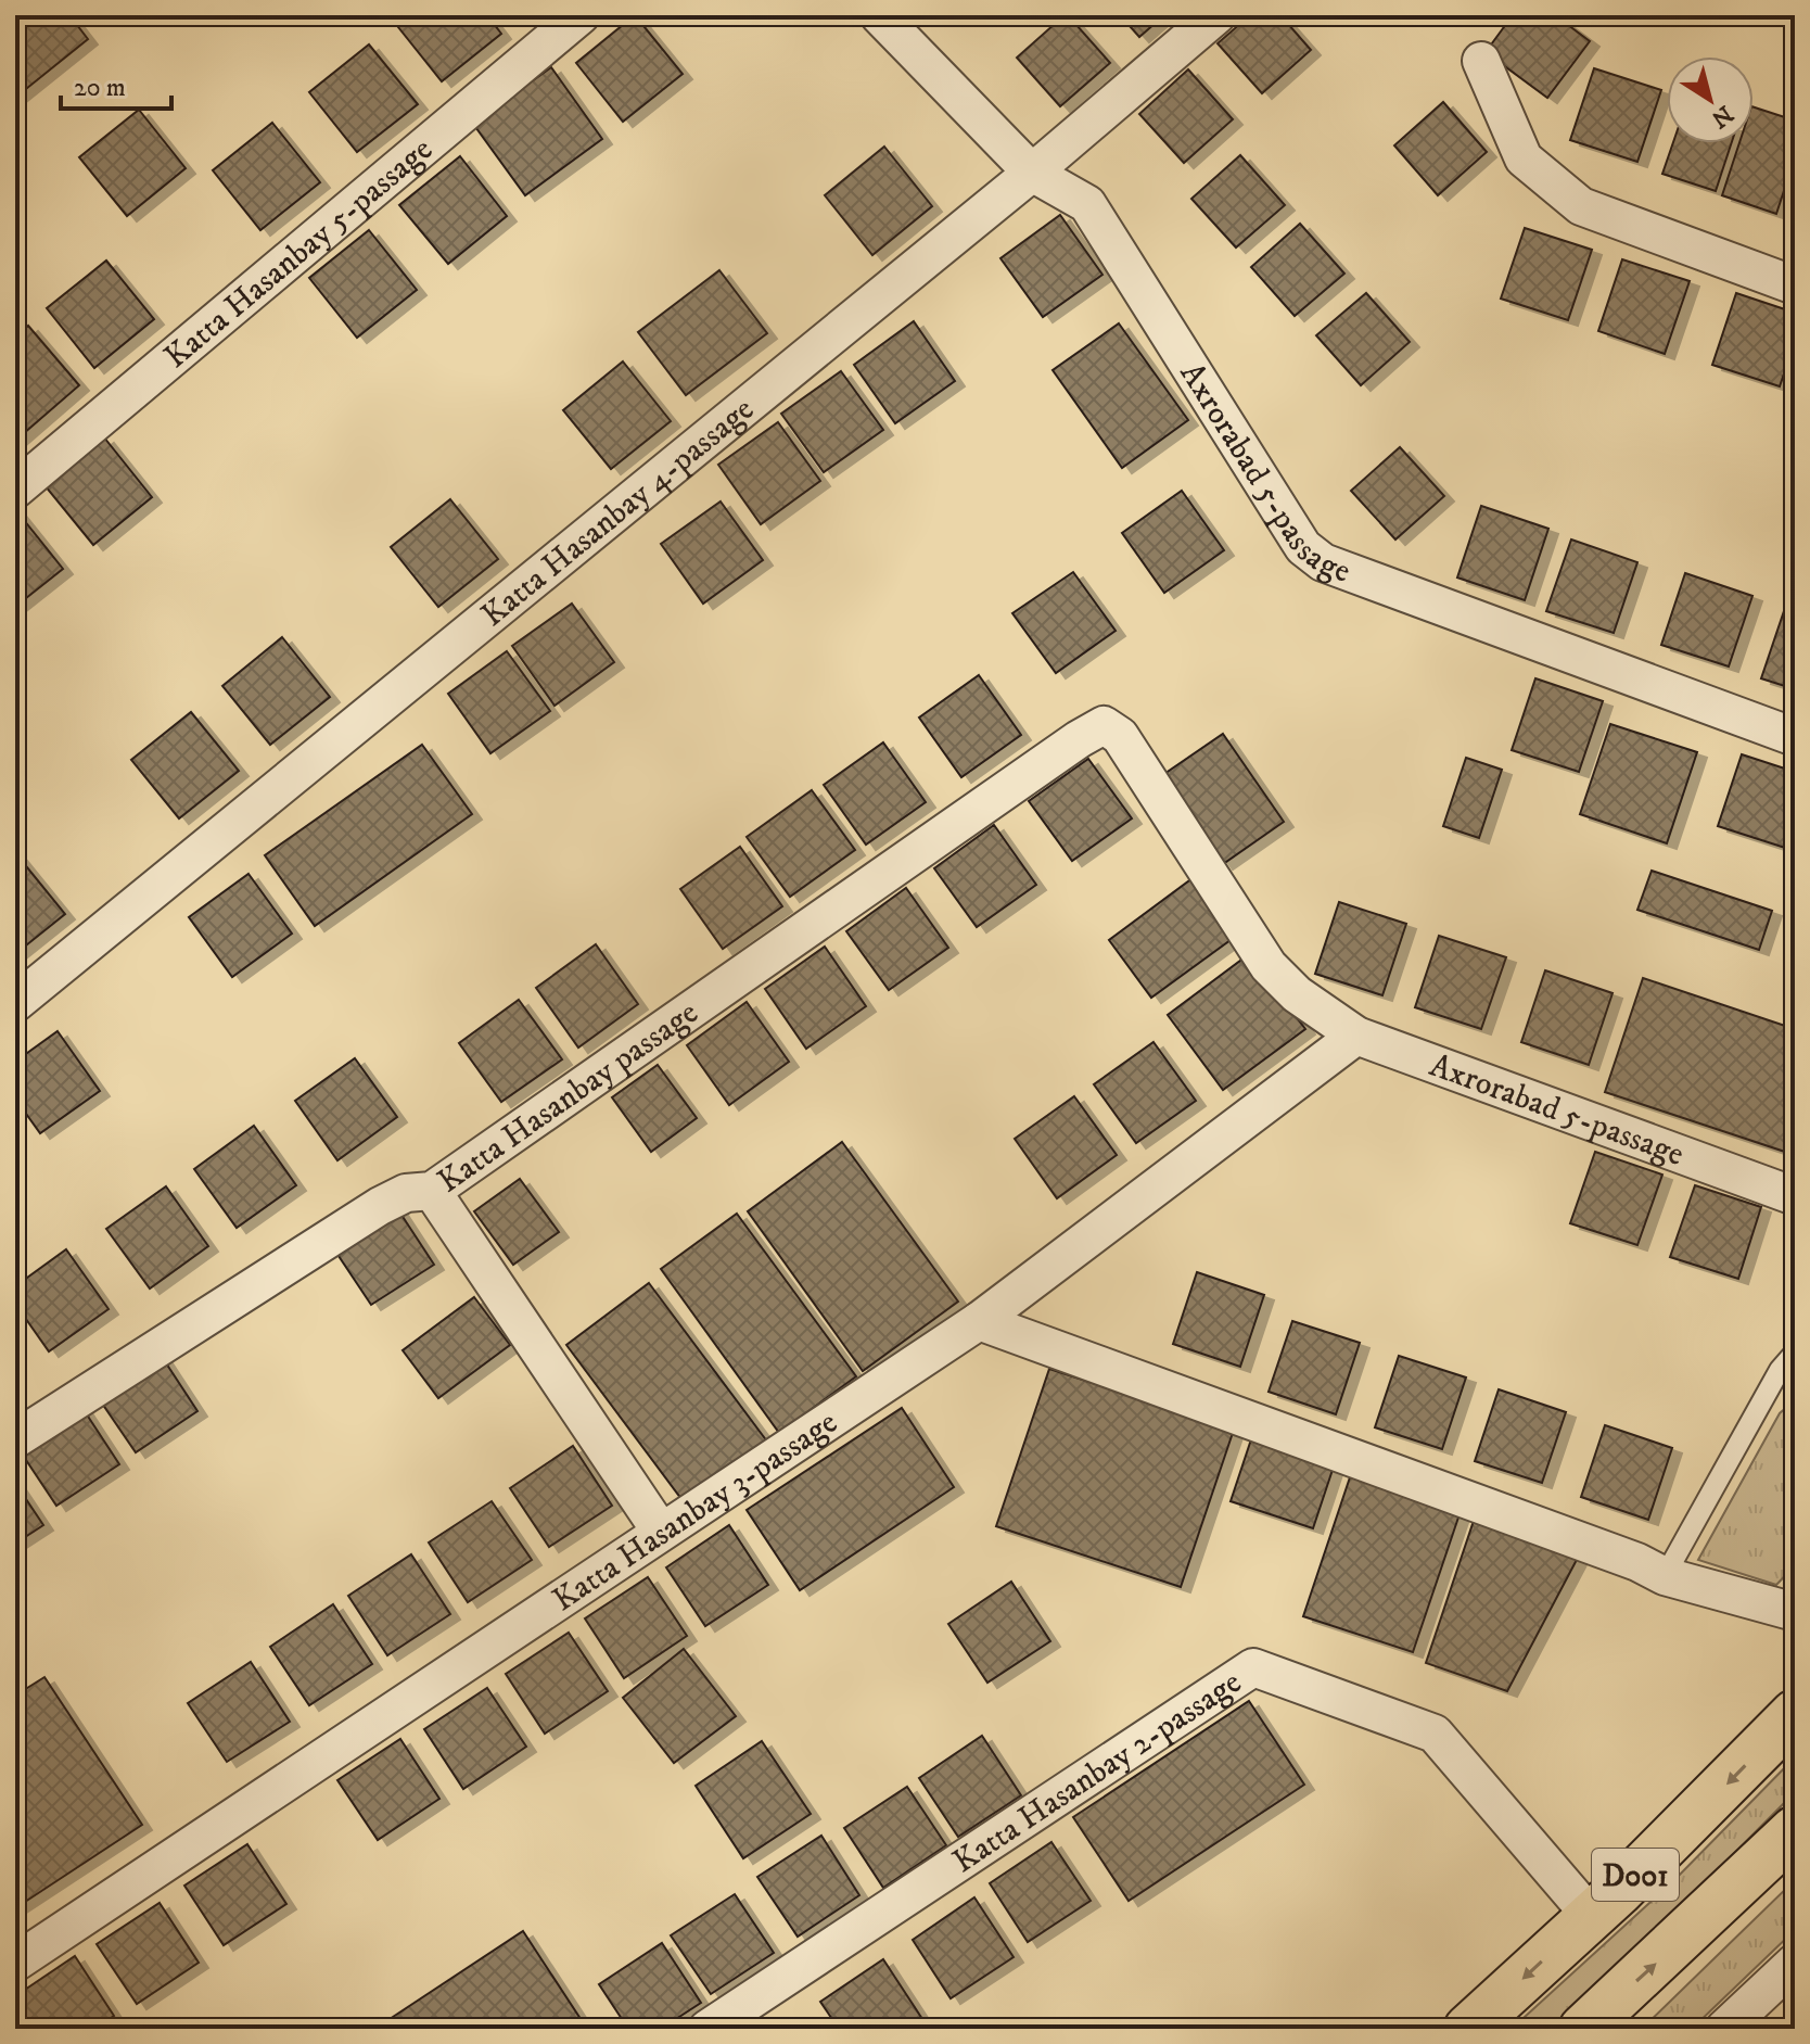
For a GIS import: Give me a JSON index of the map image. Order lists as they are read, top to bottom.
{
  "streets": {
    "highway": ["D001"],
    "street": [
      "Katta Hasanbay 5-passage",
      "Axrorabad 5-passage",
      "Katta Hasanbay 4-passage",
      "Katta Hasanbay passage",
      "Katta Hasanbay 3-passage",
      "Katta Hasanbay 2-passage"
    ]
  },
  "crossings": [
    ["Axrorabad 5-passage", "Katta Hasanbay 4-passage"],
    ["Axrorabad 5-passage", "Katta Hasanbay passage"],
    ["Axrorabad 5-passage", "Katta Hasanbay 3-passage"],
    ["Katta Hasanbay 2-passage", "D001"]
  ],
  "scale_bar": "20 m",
  "north": "bottom right"
}
